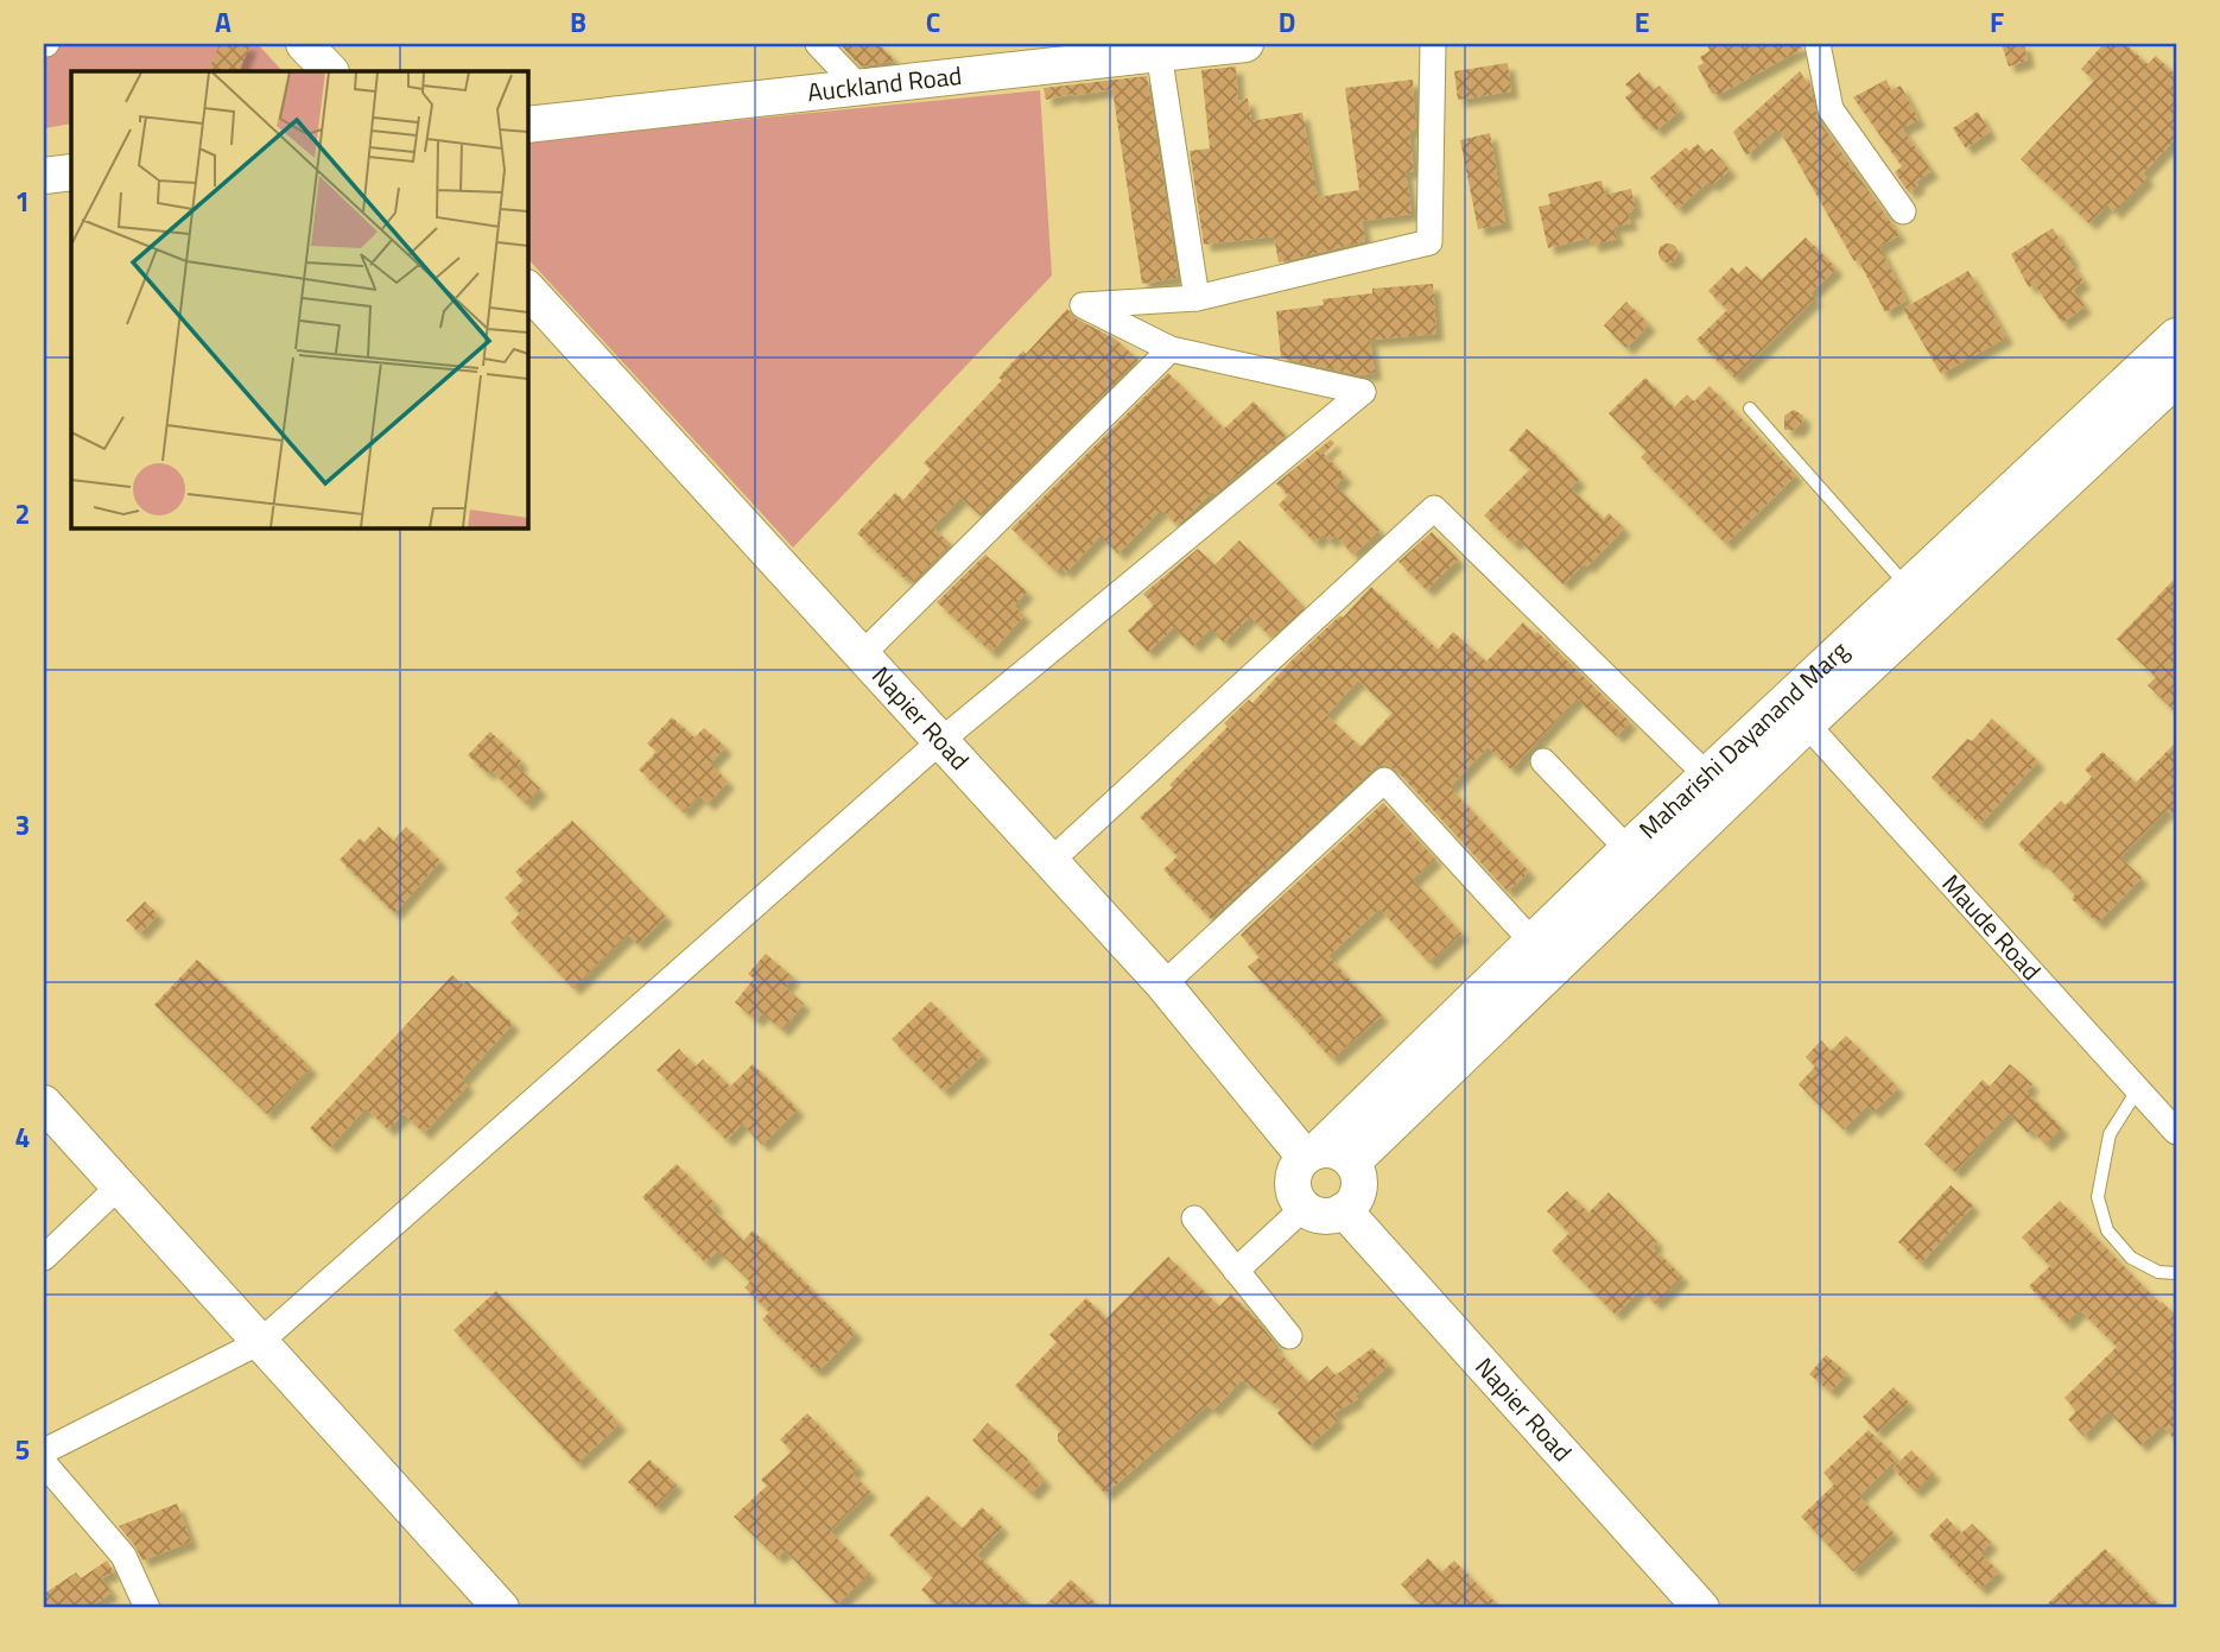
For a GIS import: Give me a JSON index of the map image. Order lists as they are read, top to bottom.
{
  "streets": {
    "street": [
      "Auckland Road",
      "Napier Road",
      "Maharishi Dayanand Marg",
      "Maude Road"
    ]
  },
  "crossings": [
    ["Napier Road", "Maharishi Dayanand Marg"],
    ["Maharishi Dayanand Marg", "Maude Road"]
  ],
  "grid": {
    "columns": [
      "A",
      "B",
      "C",
      "D",
      "E",
      "F"
    ],
    "rows": [
      "1",
      "2",
      "3",
      "4",
      "5"
    ]
  }
}
